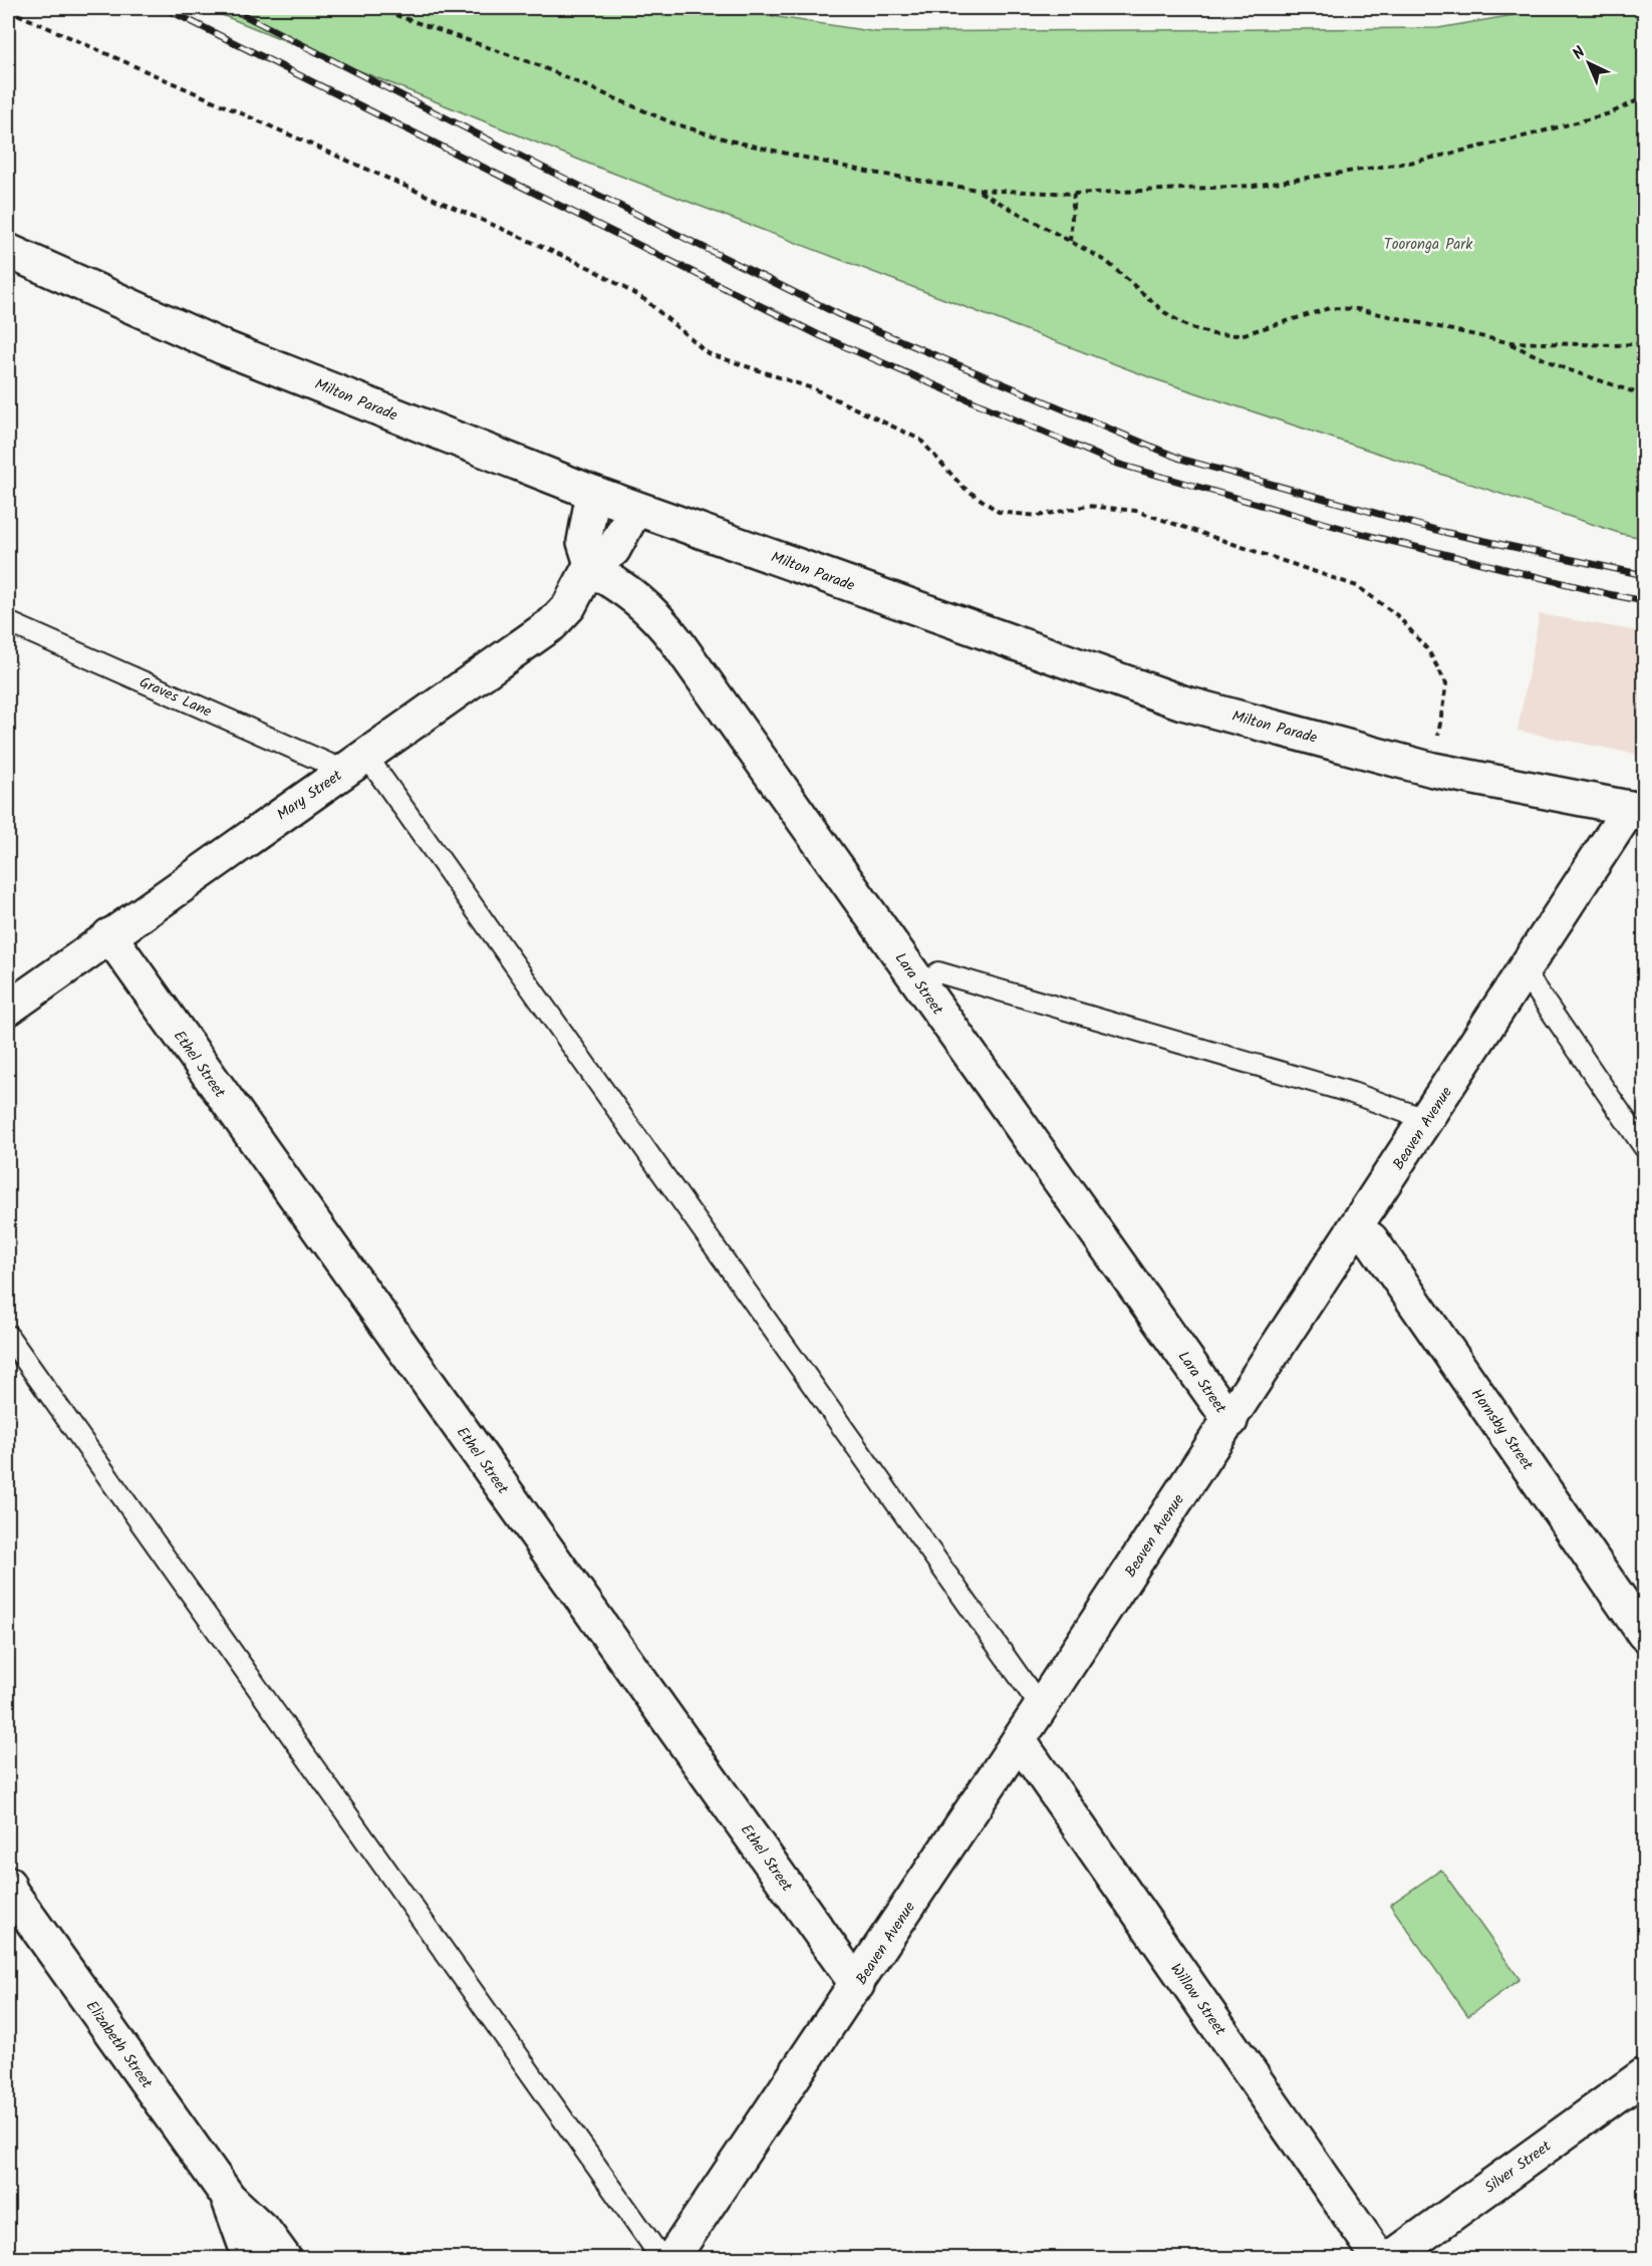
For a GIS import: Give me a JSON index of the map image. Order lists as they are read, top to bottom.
{
  "streets": {
    "street": [
      "Milton Parade",
      "Mary Street",
      "Lara Street",
      "Ethel Street",
      "Beaven Avenue",
      "Hornsby Street",
      "Willow Street",
      "Elizabeth Street",
      "Silver Street"
    ],
    "lane": ["Graves Lane"]
  },
  "crossings": [
    ["Milton Parade", "Mary Street"],
    ["Milton Parade", "Beaven Avenue"],
    ["Graves Lane", "Mary Street"],
    ["Mary Street", "Lara Street"],
    ["Mary Street", "Ethel Street"],
    ["Lara Street", "Beaven Avenue"],
    ["Ethel Street", "Beaven Avenue"],
    ["Beaven Avenue", "Hornsby Street"],
    ["Beaven Avenue", "Willow Street"]
  ],
  "parks": ["Tooronga Park"],
  "north": "top left"
}
